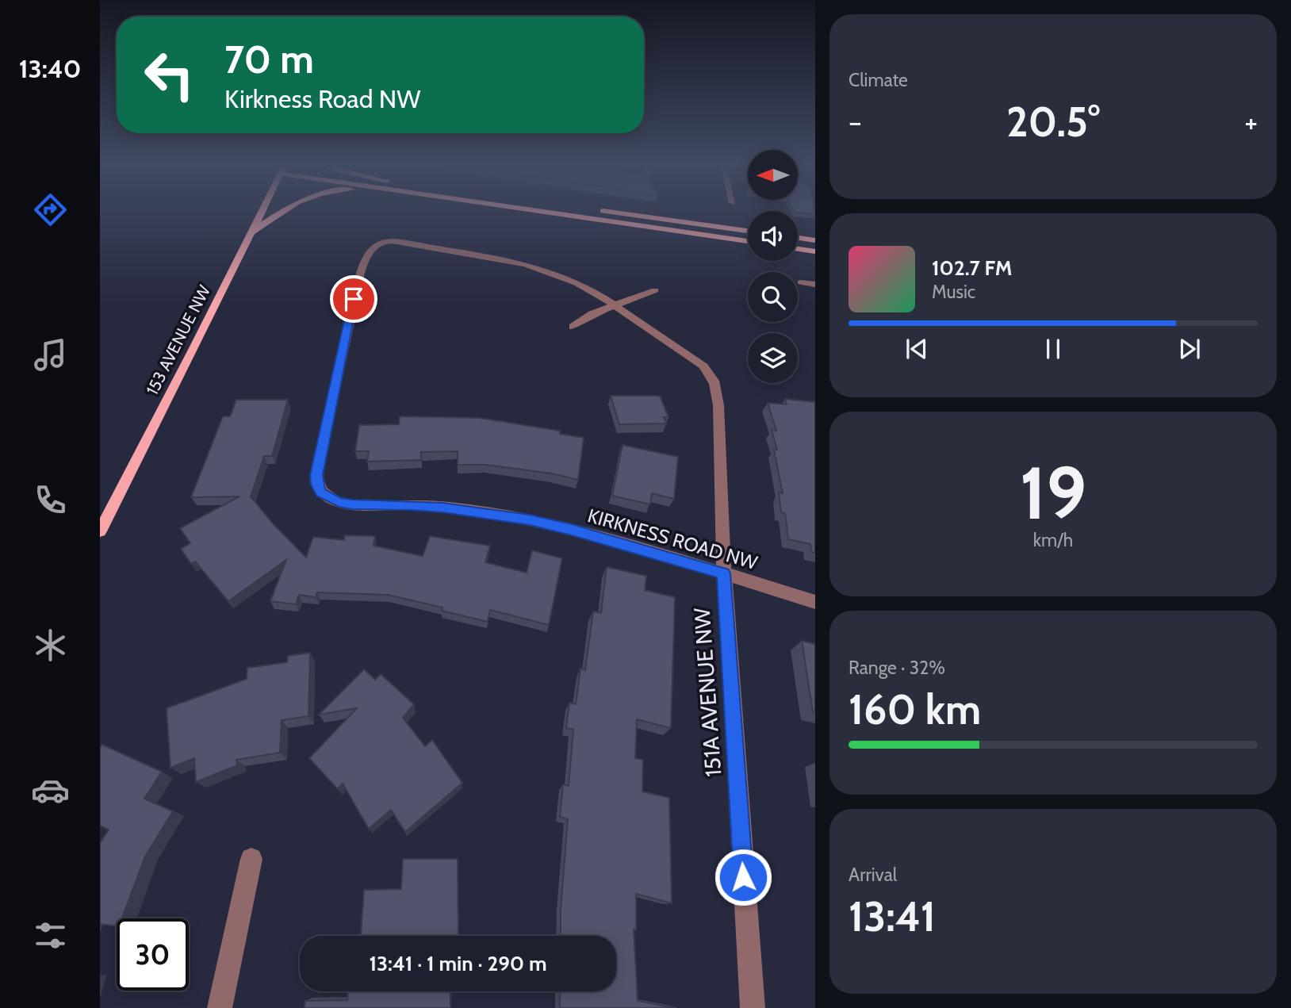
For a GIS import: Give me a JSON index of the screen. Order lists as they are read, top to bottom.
{
  "streets": {
    "main road": ["153 AVENUE NW"],
    "street": ["KIRKNESS ROAD NW", "151A AVENUE NW"]
  },
  "crossings": [
    ["KIRKNESS ROAD NW", "151A AVENUE NW"]
  ],
  "north": "left",
  "page": {
    "tabs": "13:40",
    "tile": [
      "Climate",
      ["19", "km/h"],
      ["Range · 32%", "160 km"],
      ["Arrival", "13:41"]
    ],
    "turn": ["70 m", "Kirkness Road NW"],
    "heat": ["−", "20.5°", "+"],
    "song": ["102.7 FM", "Music"],
    "limit": "30",
    "trip": "13:41 · 1 min · 290 m"
  }
}
